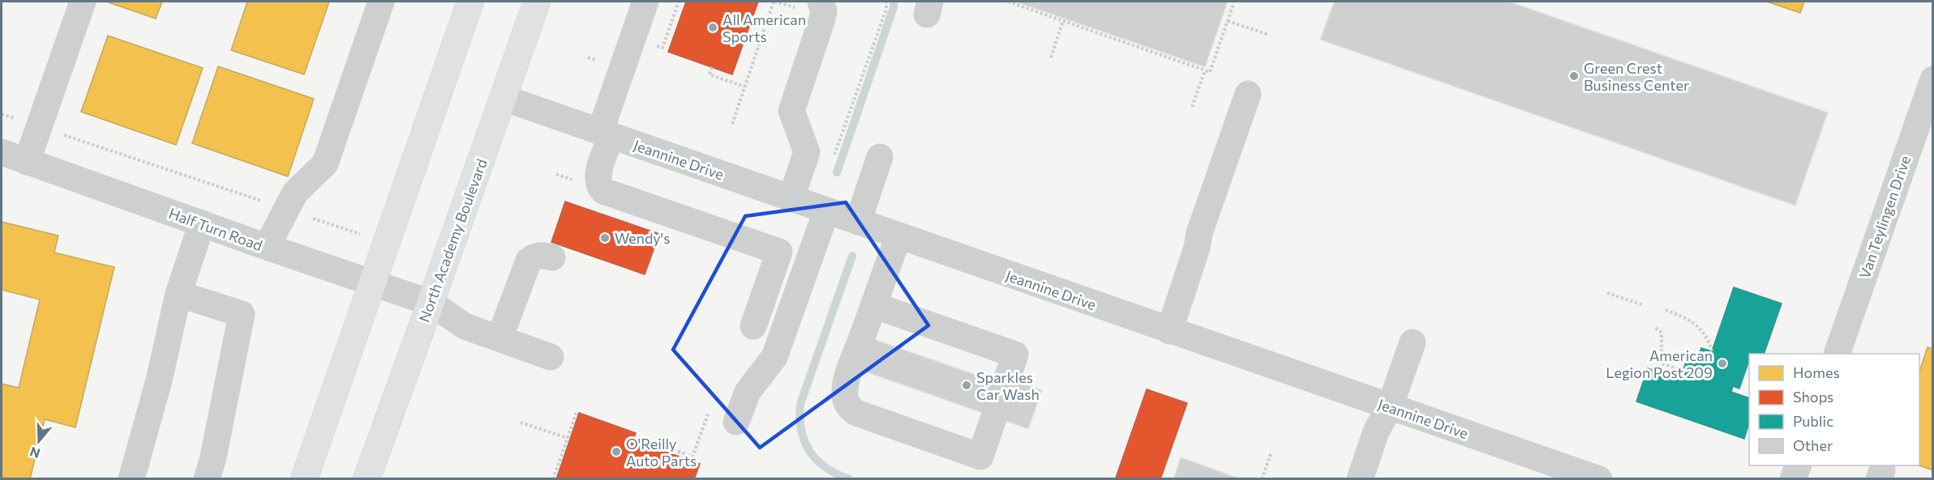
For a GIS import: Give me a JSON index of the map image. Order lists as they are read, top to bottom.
{
  "streets": {
    "highway": ["North Academy Boulevard"],
    "street": ["Jeannine Drive", "Van Teylingen Drive", "Half Turn Road"]
  },
  "crossings": [
    ["Jeannine Drive", "North Academy Boulevard"],
    ["Half Turn Road", "North Academy Boulevard"]
  ],
  "places": [
    "All American Sports",
    "Green Crest Business Center",
    "Wendy's",
    "American Legion Post 209",
    "Sparkles Car Wash",
    "O'Reilly Auto Parts"
  ],
  "legend": [
    "Homes",
    "Shops",
    "Public",
    "Other"
  ],
  "north": "bottom"
}
